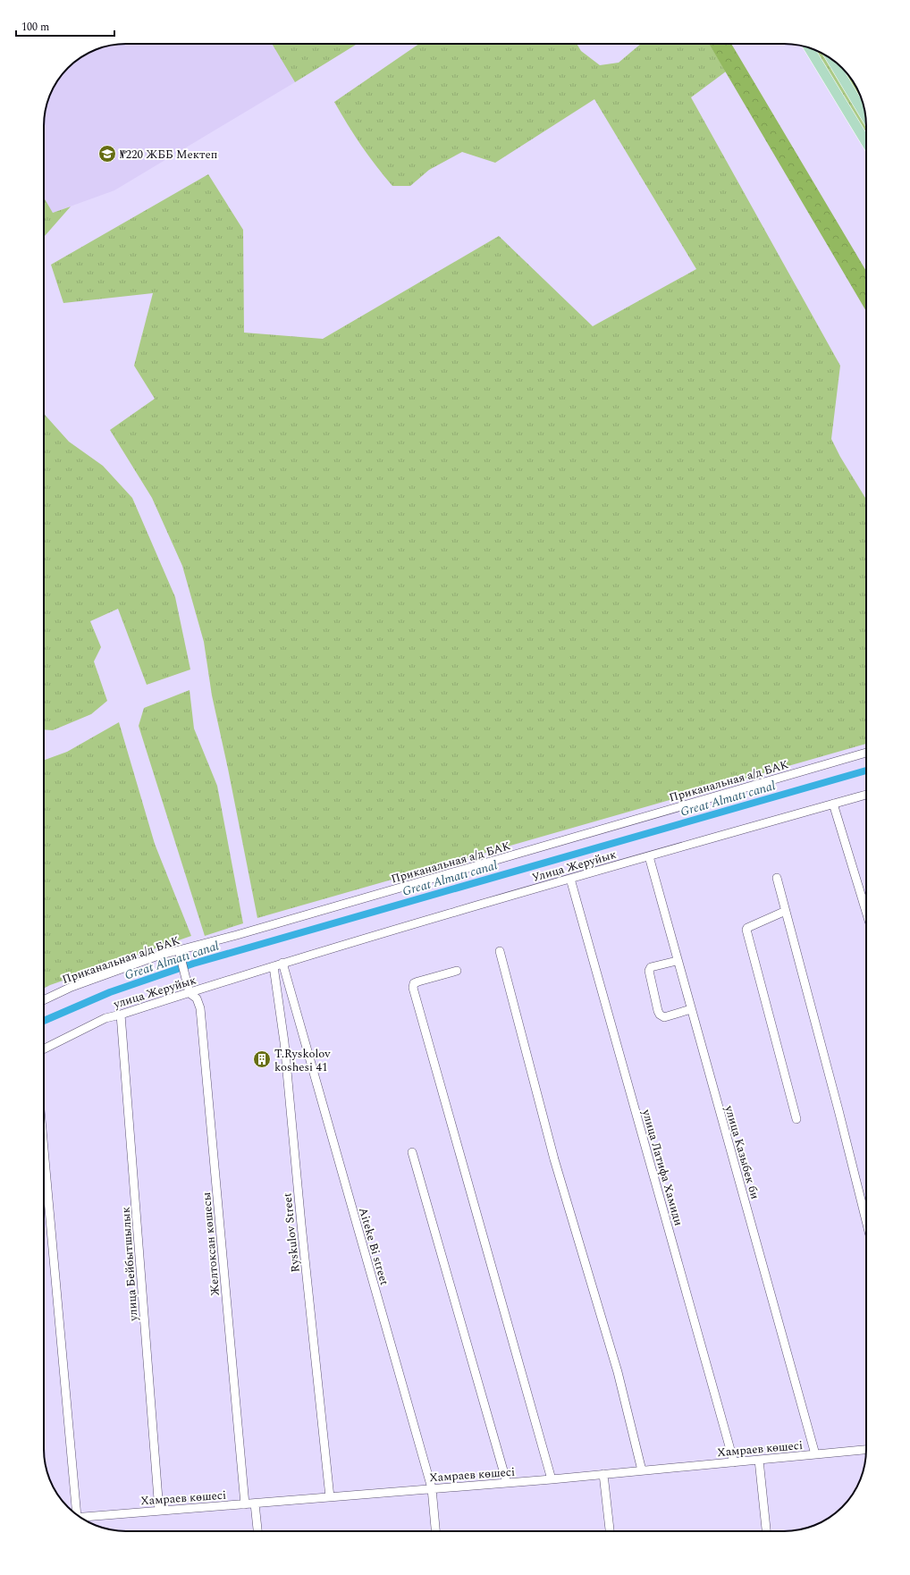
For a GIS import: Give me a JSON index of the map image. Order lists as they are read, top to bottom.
{
  "streets": {
    "street": [
      "Приканальная а/д БАК",
      "Улица Жеруйык",
      "улица Жеруйык",
      "улица Казыбек би",
      "улица Латифа Хамиди",
      "Ryskulov Street",
      "Желтоксан көшесы",
      "Aiteke Bi street",
      "улица Бейбытшылык",
      "Хамраев көшесі"
    ]
  },
  "crossings": [
    ["Улица Жеруйык", "улица Жеруйык"],
    ["Улица Жеруйык", "улица Казыбек би"],
    ["Улица Жеруйык", "улица Латифа Хамиди"],
    ["Улица Жеруйык", "Aiteke Bi street"],
    ["улица Жеруйык", "Ryskulov Street"],
    ["улица Жеруйык", "Желтоксан көшесы"],
    ["улица Жеруйык", "Aiteke Bi street"],
    ["улица Жеруйык", "улица Бейбытшылык"],
    ["улица Казыбек би", "Хамраев көшесі"],
    ["улица Латифа Хамиди", "Хамраев көшесі"],
    ["Ryskulov Street", "Хамраев көшесі"],
    ["Желтоксан көшесы", "Хамраев көшесі"],
    ["Aiteke Bi street", "Хамраев көшесі"],
    ["улица Бейбытшылык", "Хамраев көшесі"]
  ],
  "water": ["Great Almatı canal"],
  "places": {
    "school or university": ["№220 ЖББ Мектеп"],
    "building": ["T.Ryskolov koshesi 41"]
  },
  "scale_bar": "100 m"
}
